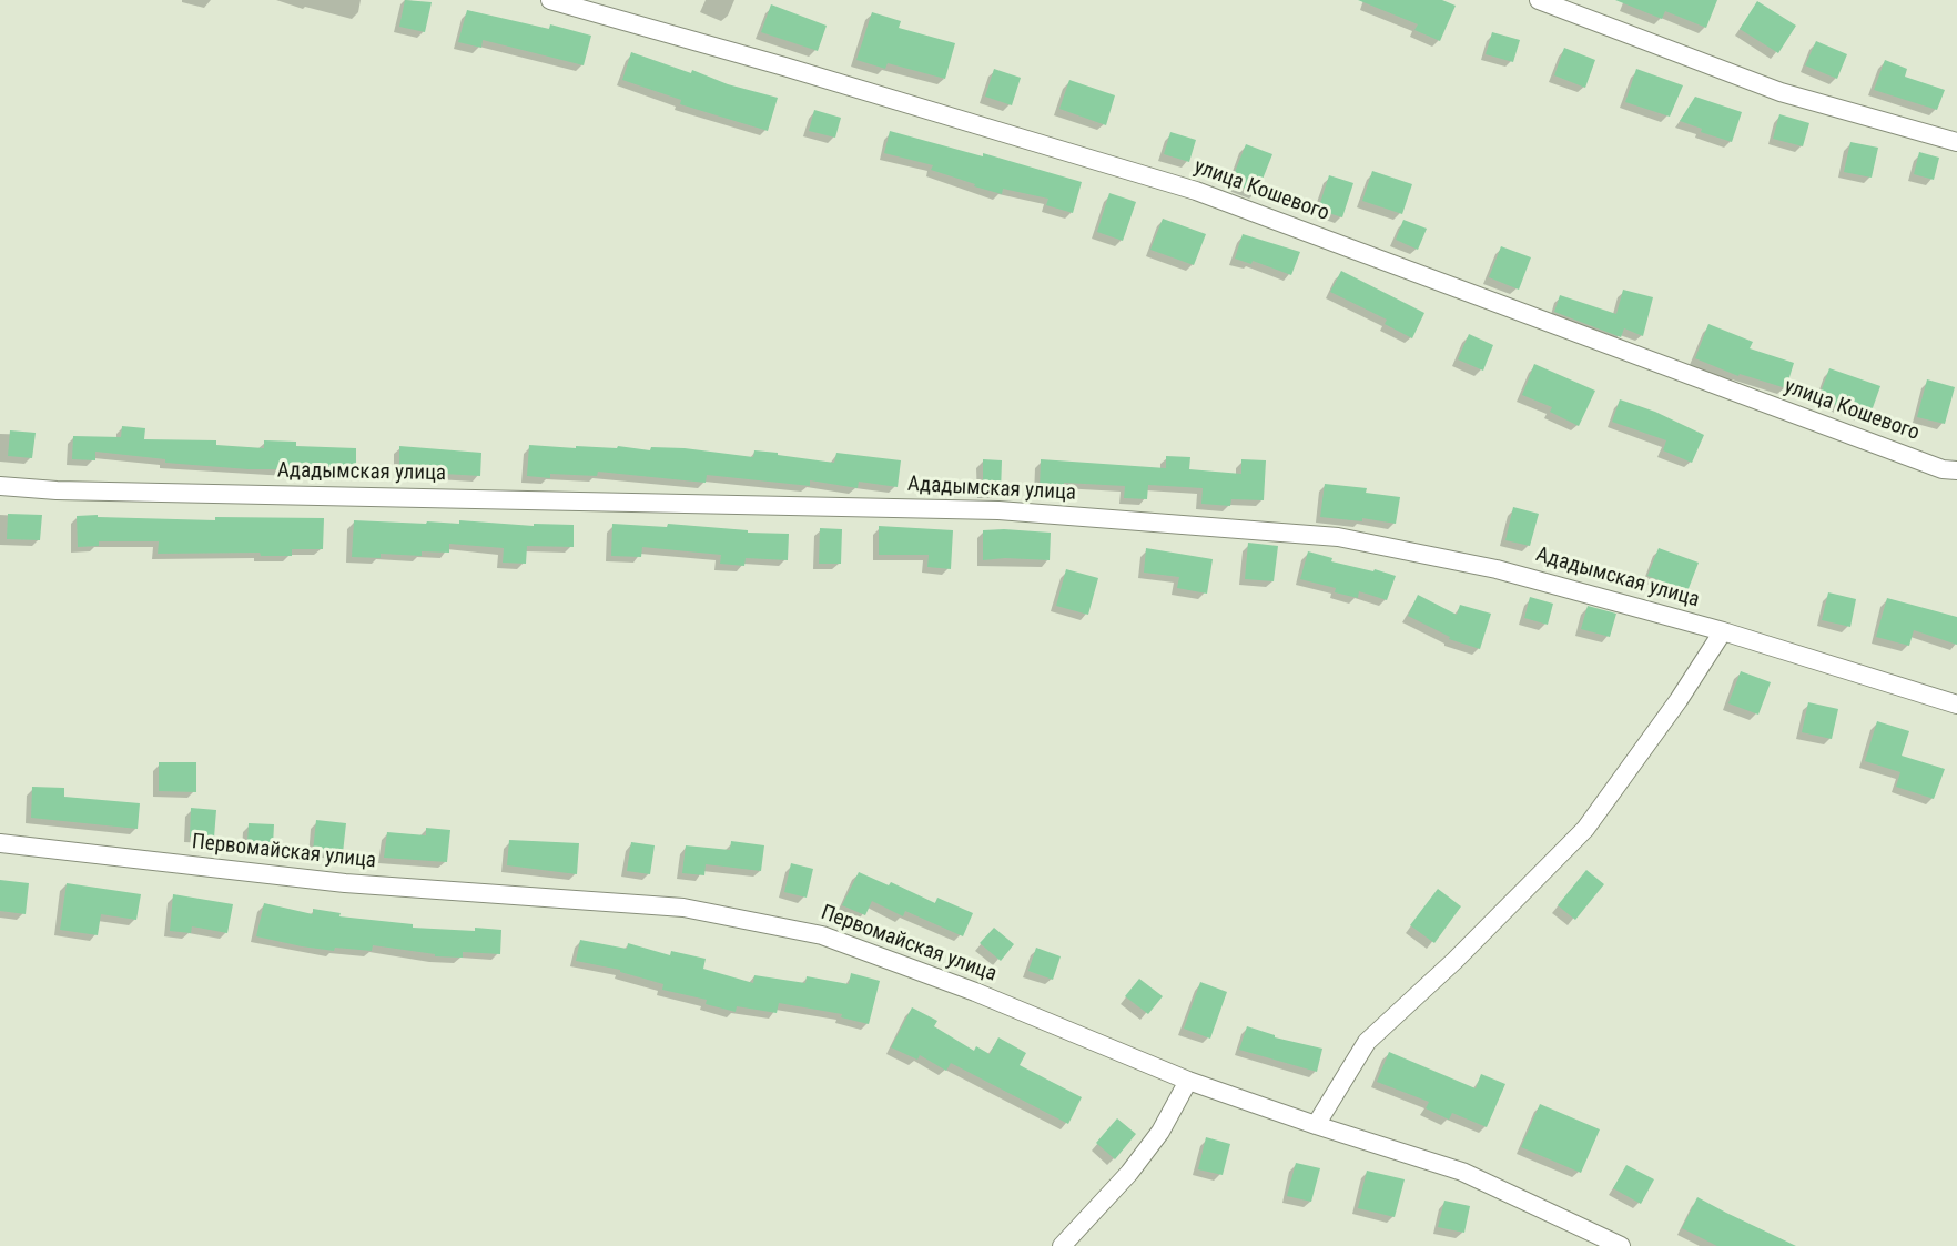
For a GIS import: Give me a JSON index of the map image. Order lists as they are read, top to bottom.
{
  "streets": {
    "street": ["улица Кошевого", "Ададымская улица", "Первомайская улица"]
  }
}
